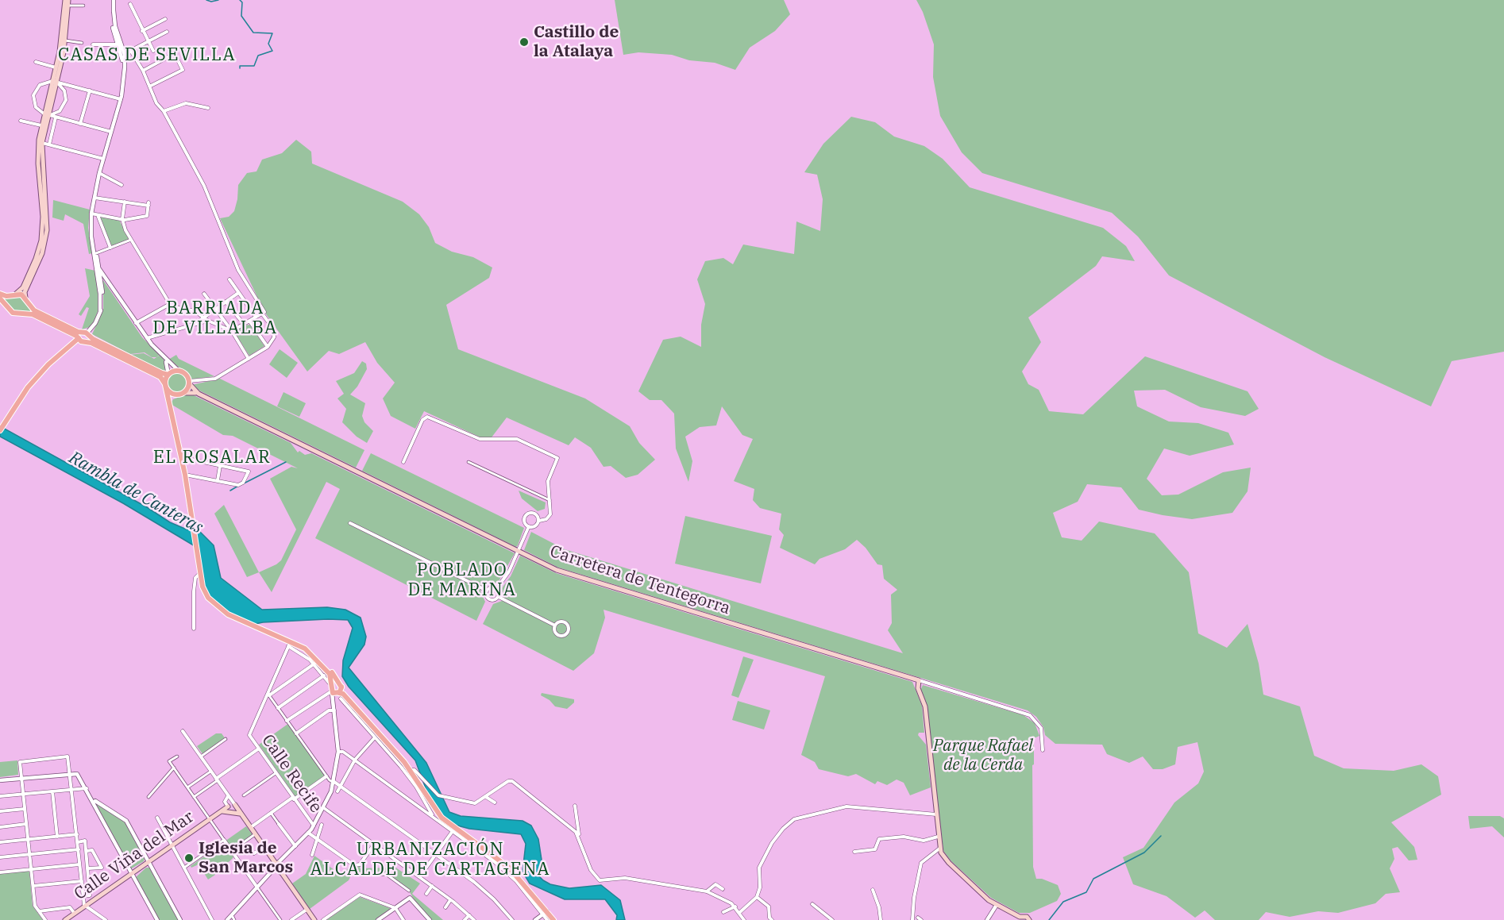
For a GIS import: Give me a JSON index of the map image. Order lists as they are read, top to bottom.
{
  "streets": {
    "main road": ["Carretera de Tentegorra", "Calle Viña del Mar"],
    "street": ["Calle Recife"]
  },
  "districts": [
    "CASAS DE SEVILLA",
    "BARRIADA DE VILLALBA",
    "EL ROSALAR",
    "POBLADO DE MARINA",
    "URBANIZACIÓN ALCALDE DE CARTAGENA"
  ],
  "water": ["Rambla de Canteras"],
  "parks": ["Parque Rafael de la Cerda"],
  "places": ["Castillo de la Atalaya", "Iglesia de San Marcos"]
}
